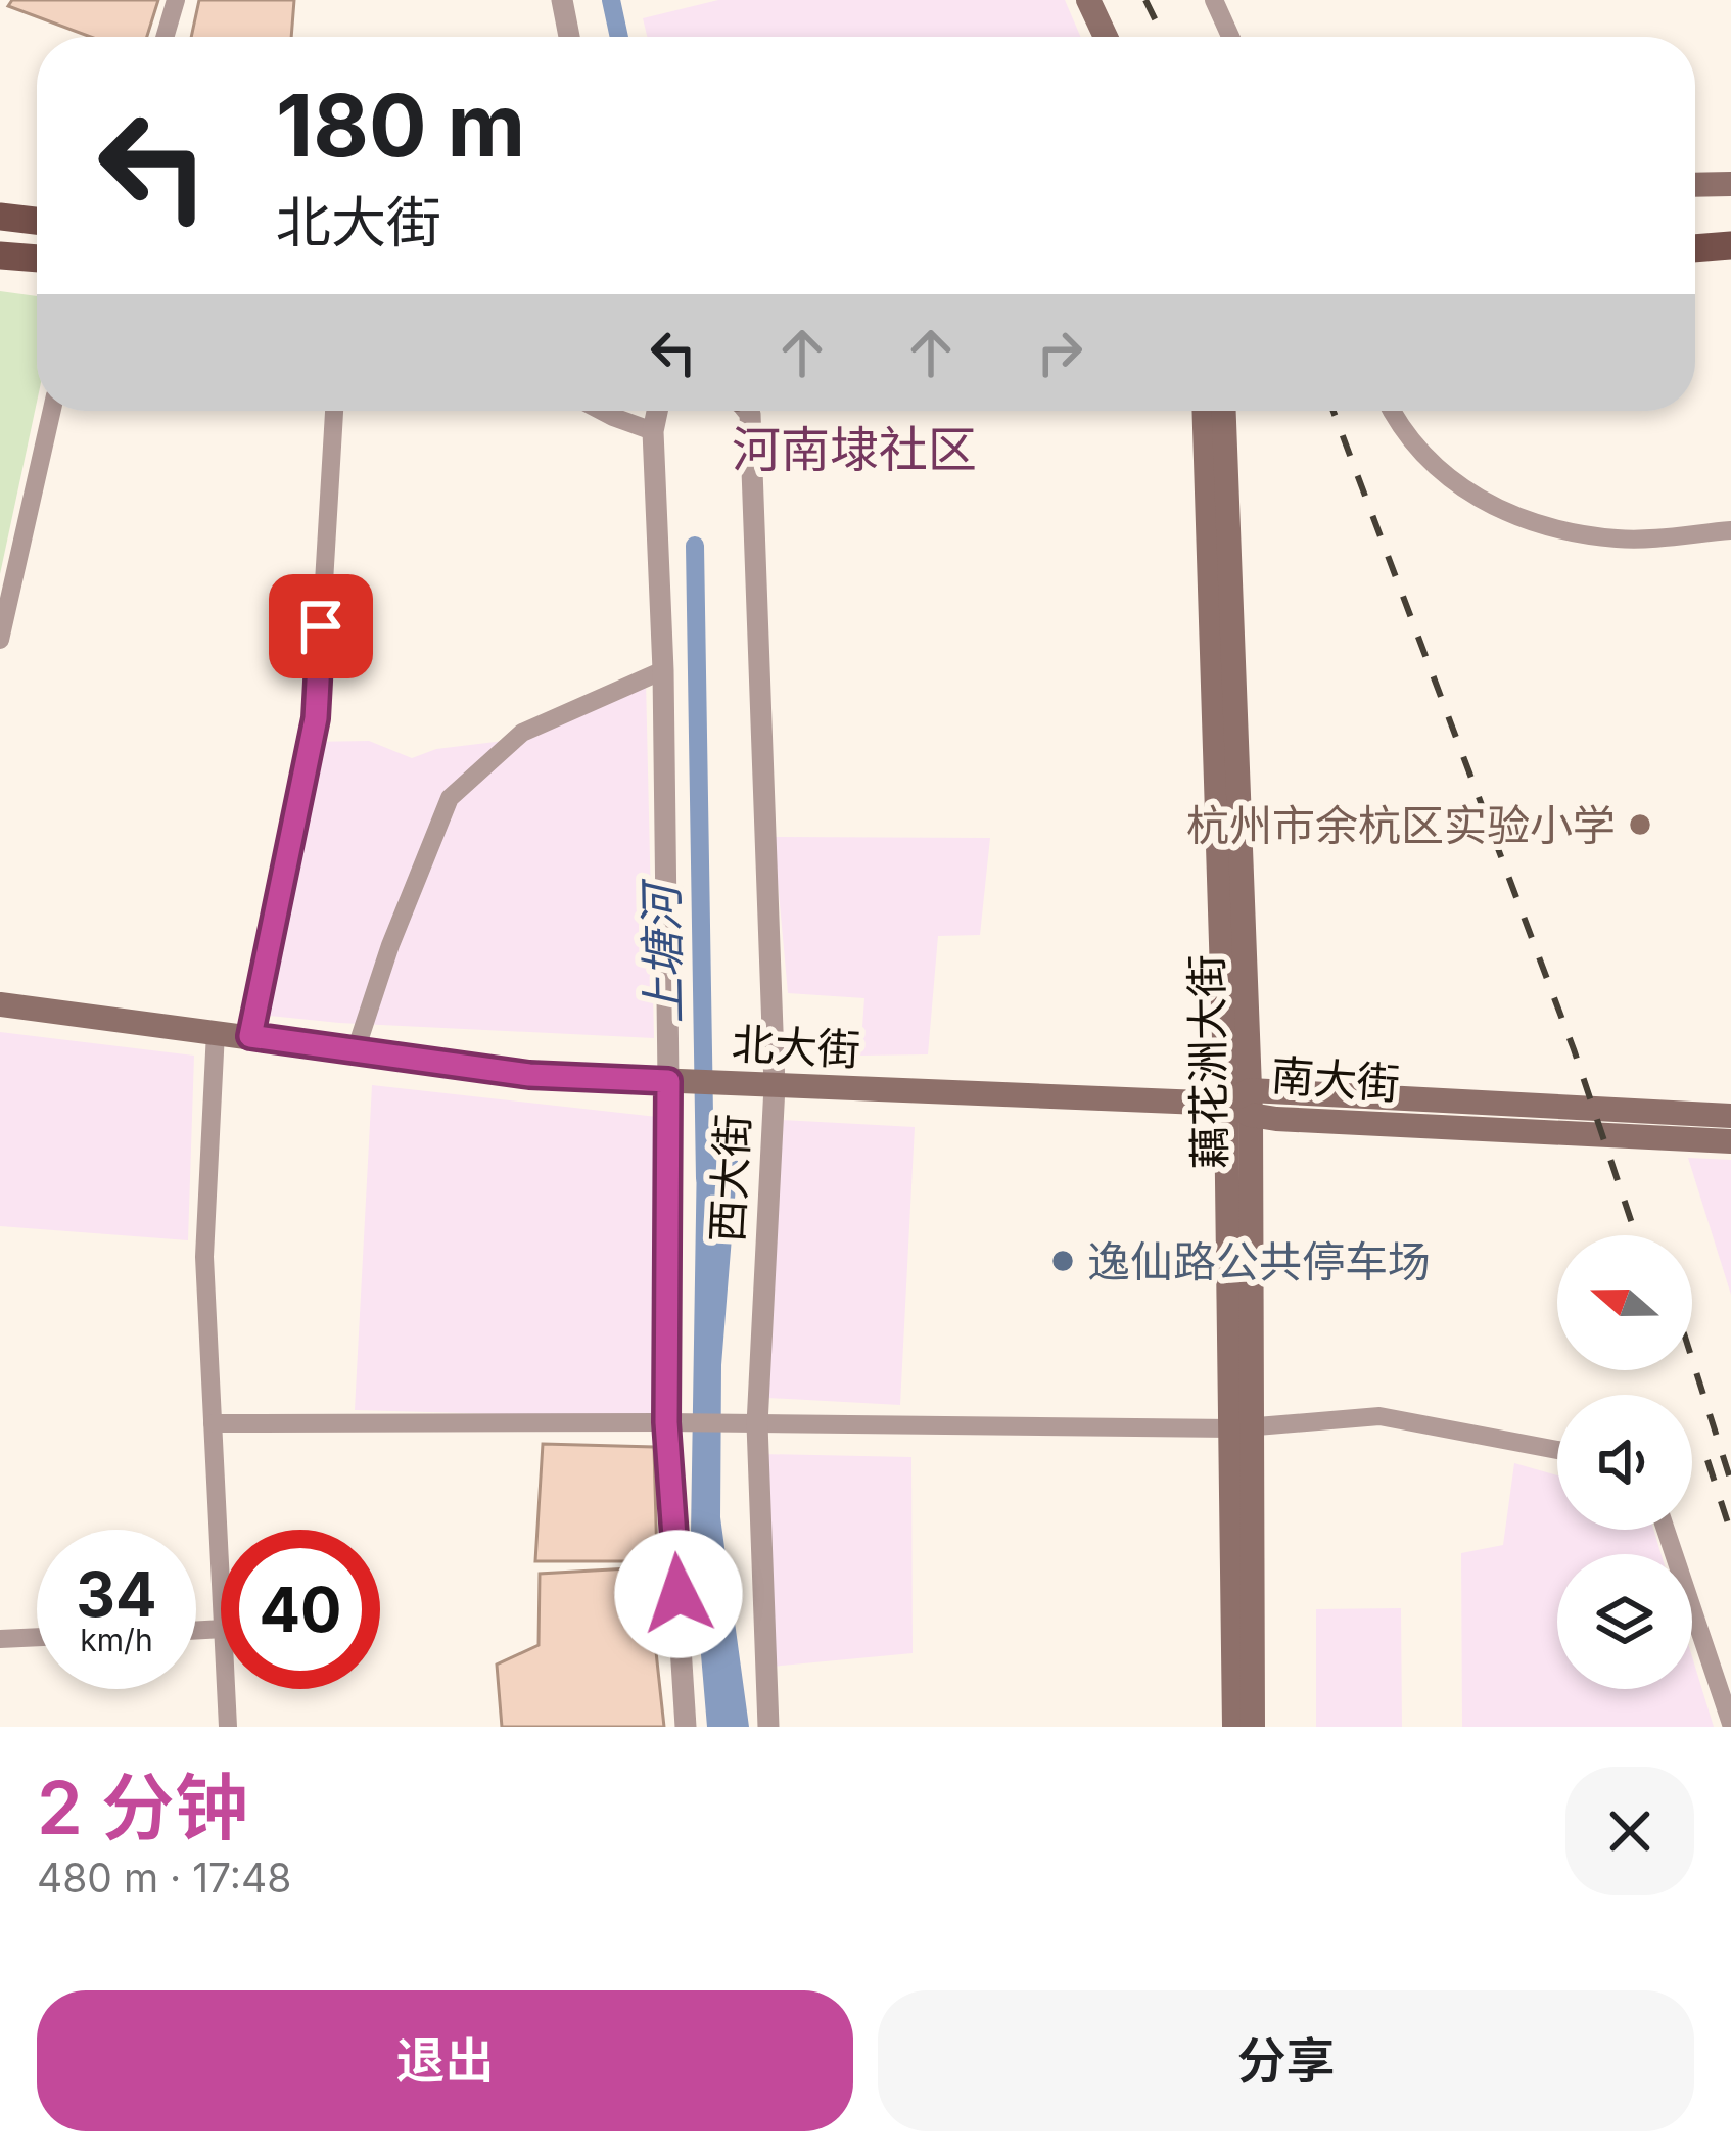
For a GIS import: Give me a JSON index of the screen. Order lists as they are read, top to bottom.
{
  "streets": {
    "main road": ["北大街", "藕花洲大街", "南大街"],
    "street": ["西大街"]
  },
  "crossings": [
    ["北大街", "藕花洲大街"],
    ["北大街", "南大街"],
    ["北大街", "西大街"],
    ["藕花洲大街", "南大街"]
  ],
  "districts": ["河南埭社区"],
  "water": ["上塘河"],
  "places": ["杭州市余杭区实验小学", "逸仙路公共停车场"],
  "north": "left",
  "page": {
    "turn": ["180 m", "北大街"],
    "speed": "34 km/h",
    "limit": "40",
    "heading": ["2 分钟", "480 m · 17:48"],
    "buttons": ["退出", "分享"]
  }
}
